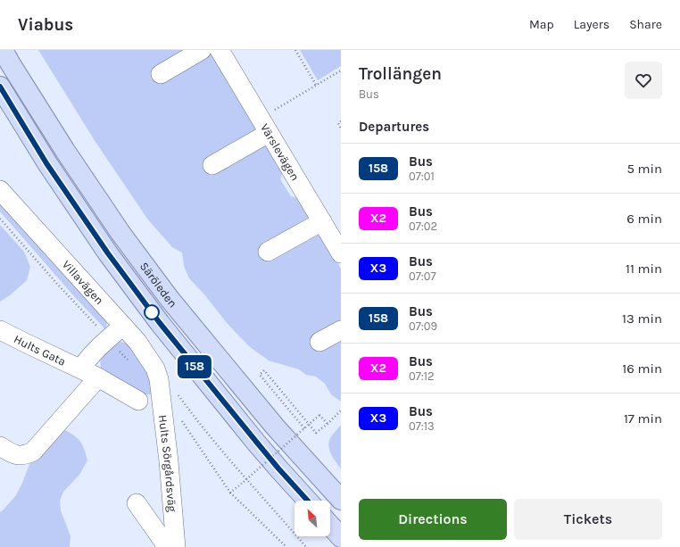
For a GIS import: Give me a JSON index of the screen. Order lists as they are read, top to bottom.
{
  "streets": {
    "main road": ["Säröleden"],
    "street": [
      "Värslevägen",
      "Villavägen",
      "Hults Gata",
      "Hults Sörgårdsväg"
    ]
  },
  "crossings": [
    ["Villavägen", "Hults Gata"],
    ["Villavägen", "Hults Sörgårdsväg"]
  ],
  "lines": ["bus line 158"],
  "north": "top left",
  "page": {
    "header": "Viabus",
    "nav": ["Map", "Layers", "Share"],
    "on_map": "158",
    "heading": [
      ["Trollängen", "Bus"],
      "Departures"
    ],
    "list": [
      {
        "mark": "158",
        "name": "Bus",
        "note": "07:01",
        "value": "5 min"
      },
      {
        "mark": "X2",
        "name": "Bus",
        "note": "07:02",
        "value": "6 min"
      },
      {
        "mark": "X3",
        "name": "Bus",
        "note": "07:07",
        "value": "11 min"
      },
      {
        "mark": "158",
        "name": "Bus",
        "note": "07:09",
        "value": "13 min"
      },
      {
        "mark": "X2",
        "name": "Bus",
        "note": "07:12",
        "value": "16 min"
      },
      {
        "mark": "X3",
        "name": "Bus",
        "note": "07:13",
        "value": "17 min"
      }
    ],
    "buttons": ["Directions", "Tickets"]
  }
}
